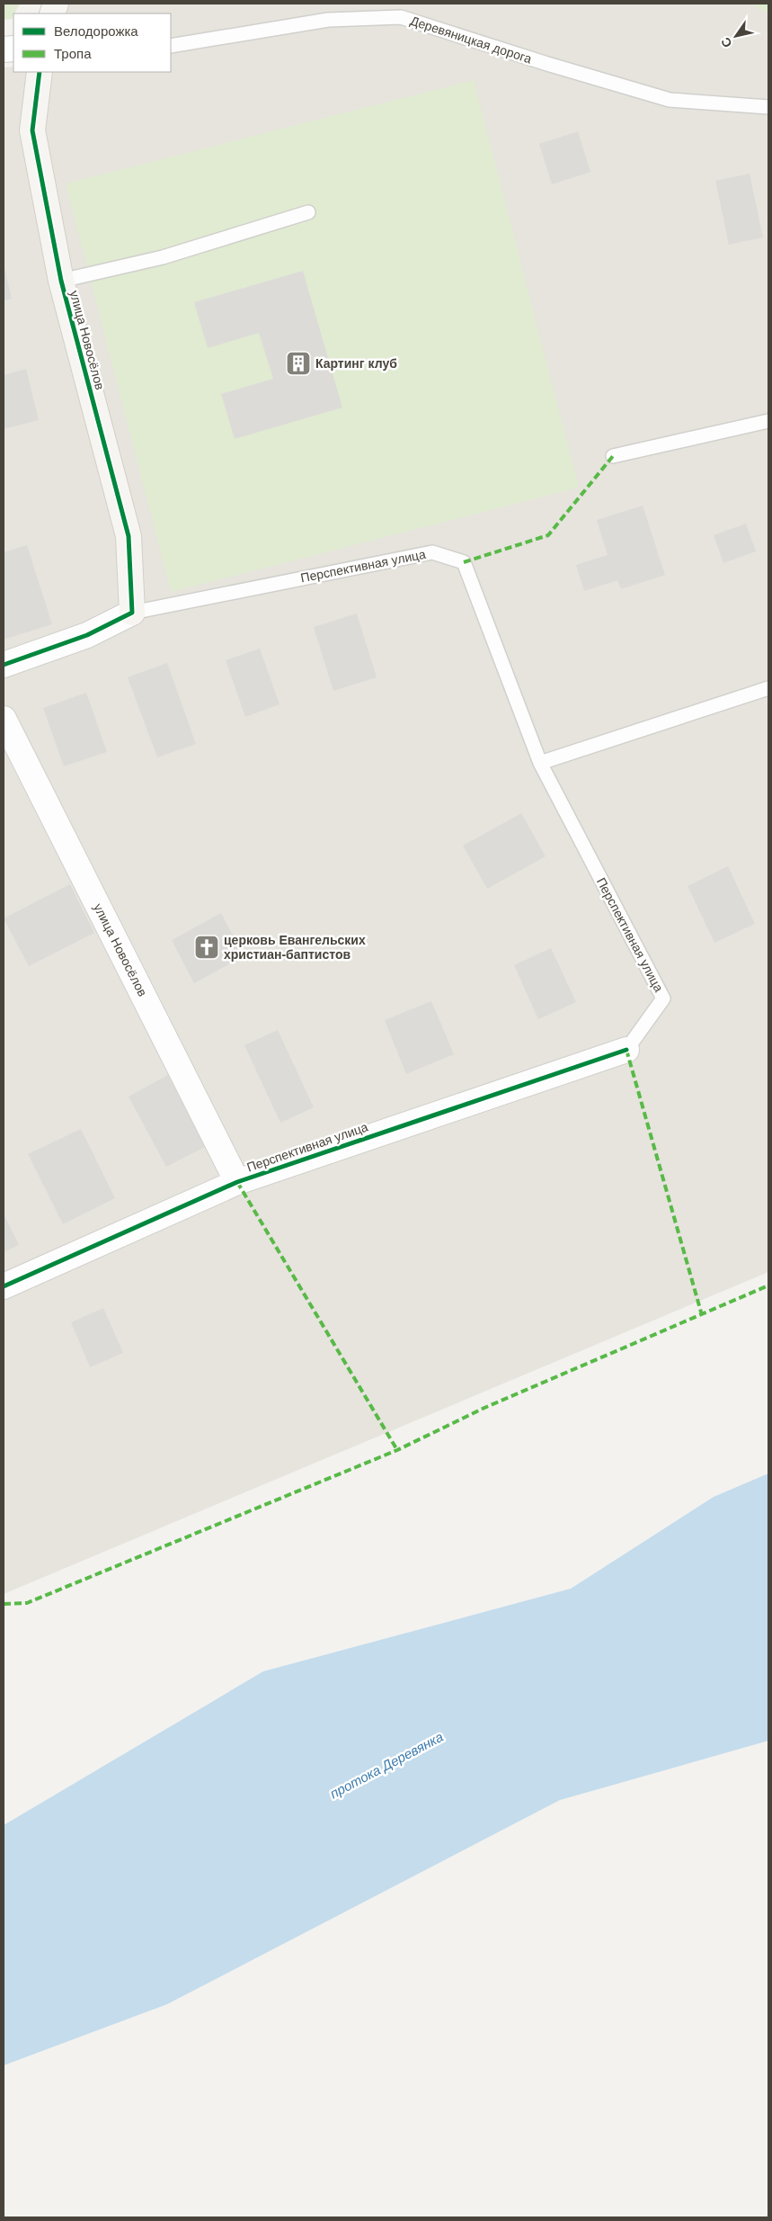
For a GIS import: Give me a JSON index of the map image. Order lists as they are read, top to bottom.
{
  "streets": {
    "street": ["улица Новосёлов", "Перспективная улица"],
    "lane": ["Деревяницкая дорога"]
  },
  "crossings": [
    ["улица Новосёлов", "Перспективная улица"]
  ],
  "water": ["протока Деревянка"],
  "places": {
    "building": ["Картинг клуб"],
    "church": ["церковь Евангельских христиан-баптистов"]
  },
  "legend": ["Велодорожка", "Тропа"],
  "north": "bottom left"
}
